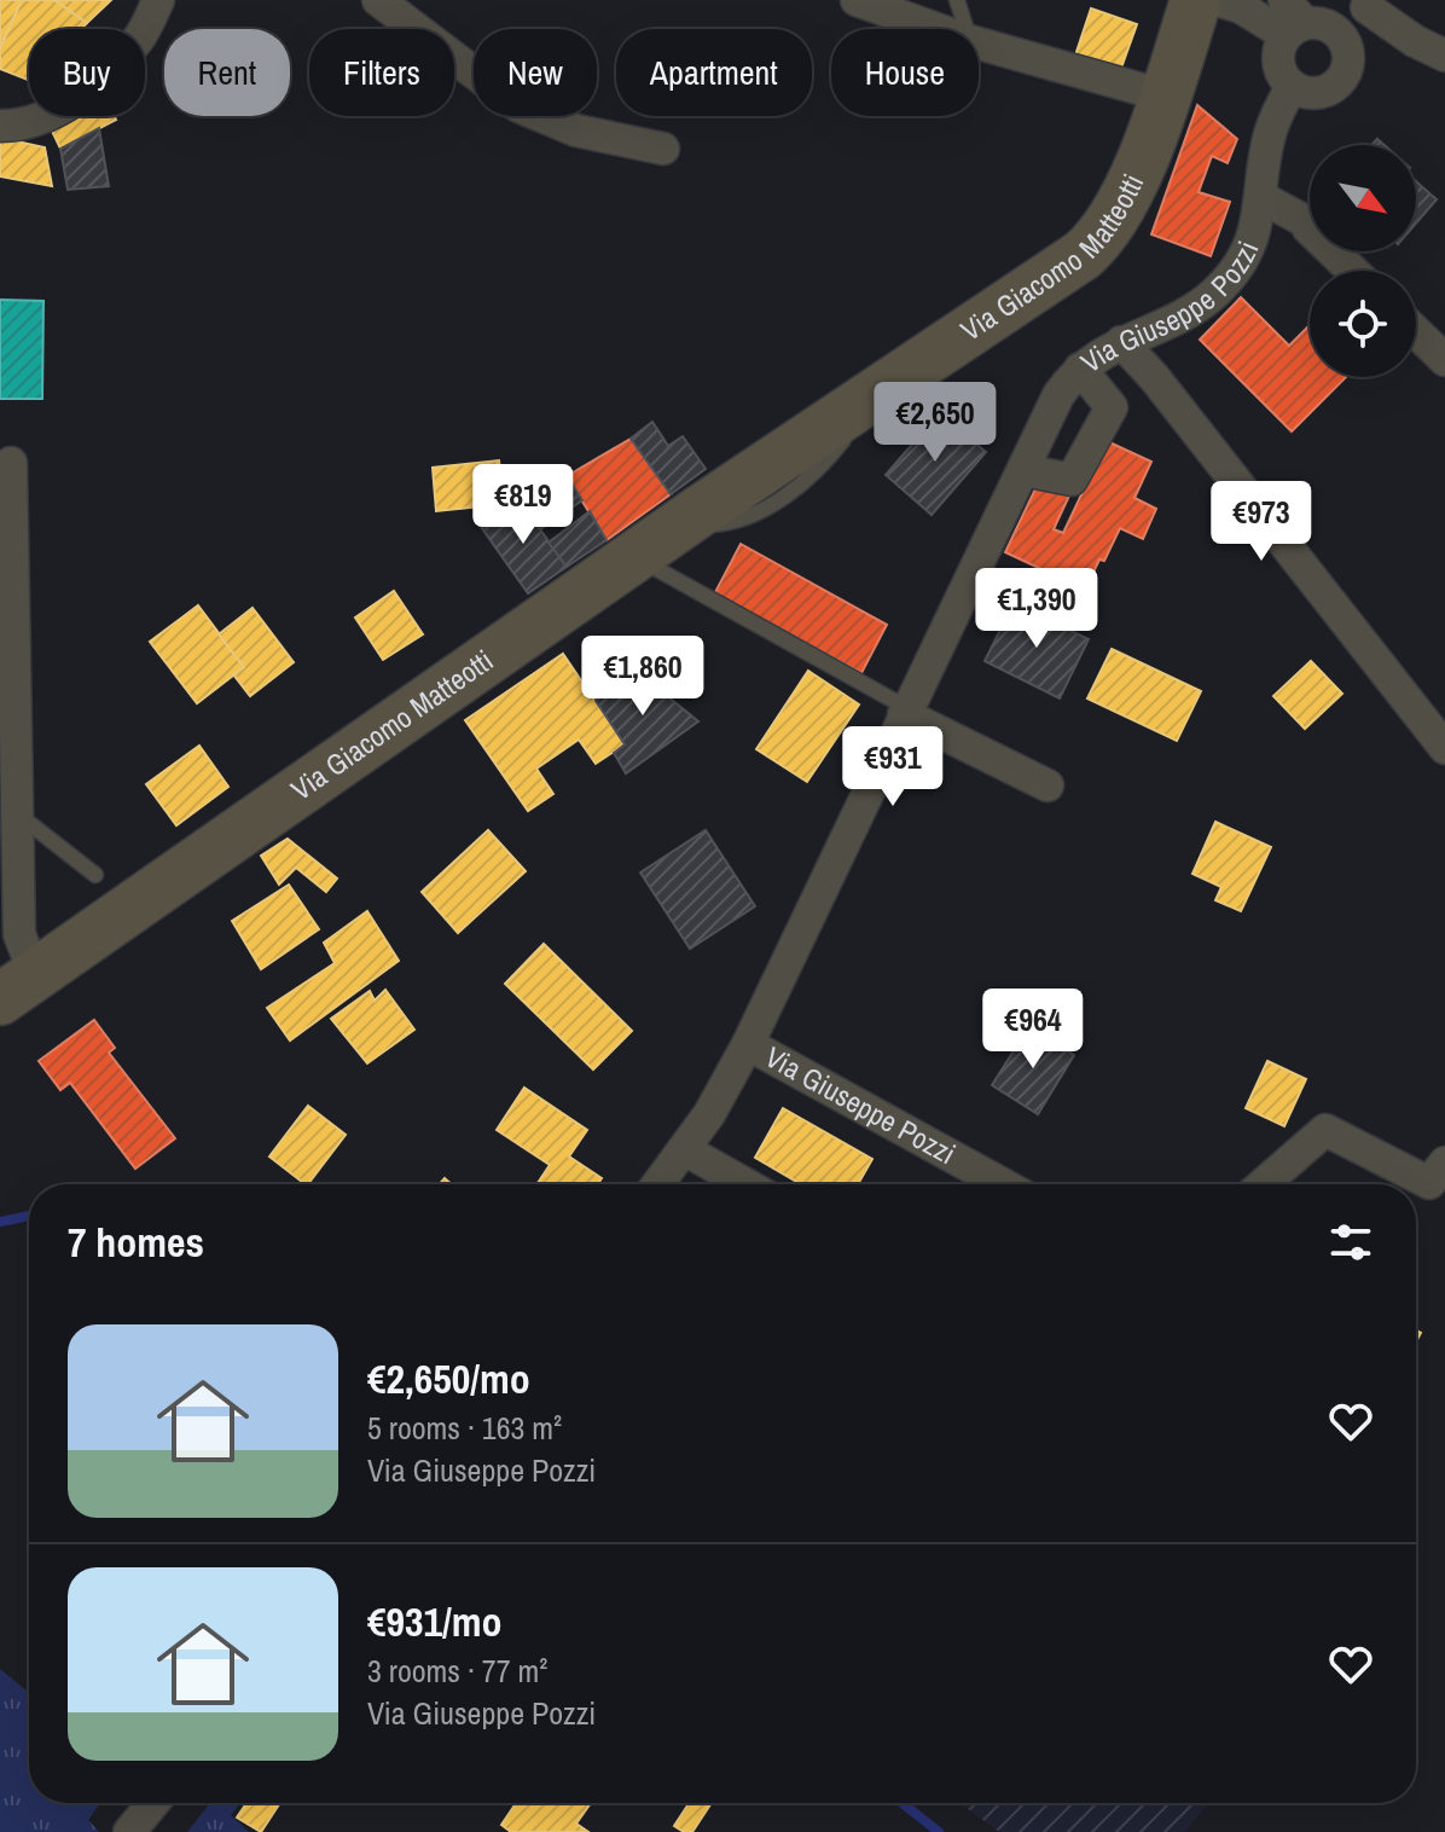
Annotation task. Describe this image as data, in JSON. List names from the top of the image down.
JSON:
{
  "streets": {
    "main road": ["Via Giacomo Matteotti"],
    "street": ["Via Giuseppe Pozzi"]
  },
  "north": "bottom right",
  "page": {
    "chip": [
      "Buy",
      "Rent",
      "Filters",
      "New",
      "Apartment",
      "House"
    ],
    "price": [
      "€2,650",
      "€819",
      "€973",
      "€1,390",
      "€1,860",
      "€931",
      "€964"
    ],
    "heading": "7 homes",
    "list": [
      {
        "name": "€2,650/mo",
        "note": "5 rooms · 163 m² · Via Giuseppe Pozzi"
      },
      {
        "name": "€931/mo",
        "note": "3 rooms · 77 m² · Via Giuseppe Pozzi"
      }
    ]
  }
}
